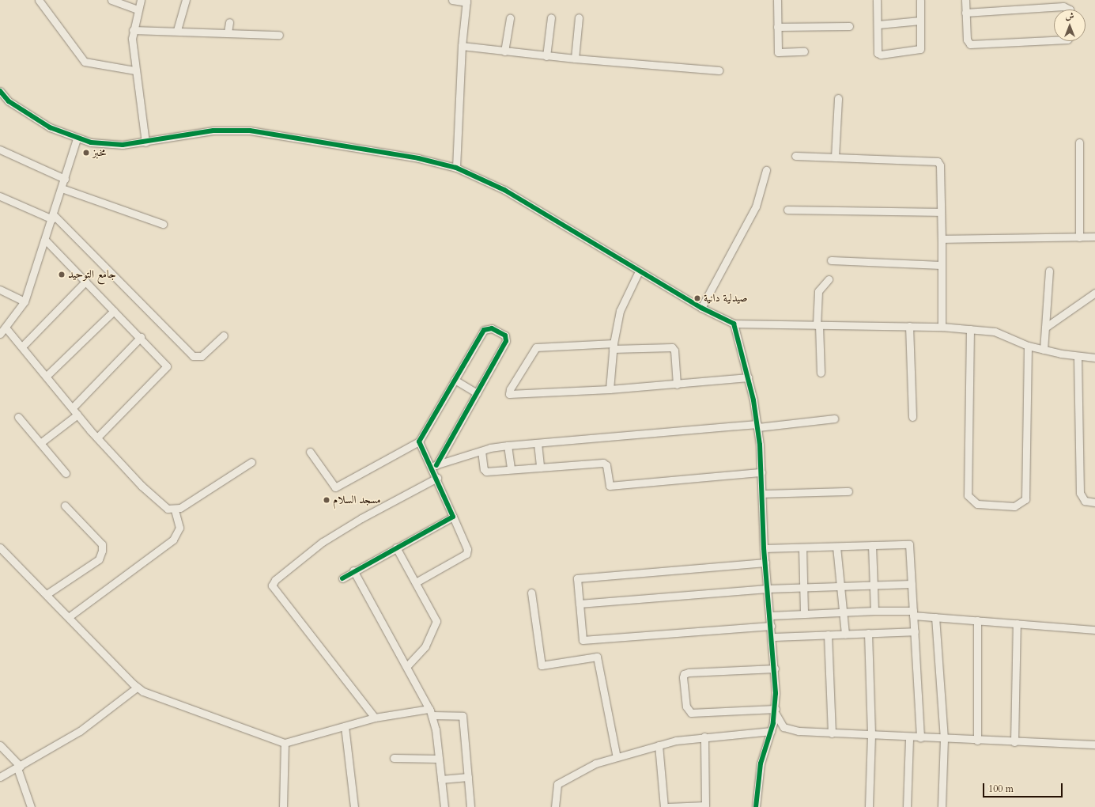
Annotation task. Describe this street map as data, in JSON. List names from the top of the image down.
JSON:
{
  "places": [
    "مخبز",
    "جامع التوحيد",
    "صيدلية دانية",
    "مسجد السلام"
  ],
  "scale_bar": "100 m",
  "north": "top"
}
